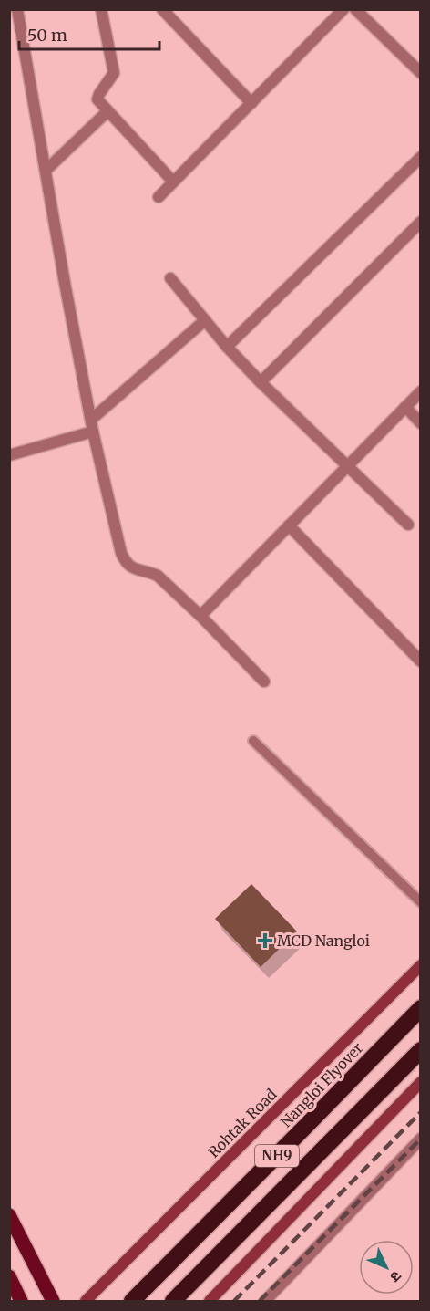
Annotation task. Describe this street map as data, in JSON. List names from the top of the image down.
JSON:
{
  "streets": {
    "highway": ["Nangloi Flyover", "NH9"],
    "street": ["Rohtak Road"]
  },
  "places": {
    "health": ["MCD Nangloi"]
  },
  "scale_bar": "50 m",
  "north": "bottom right"
}
